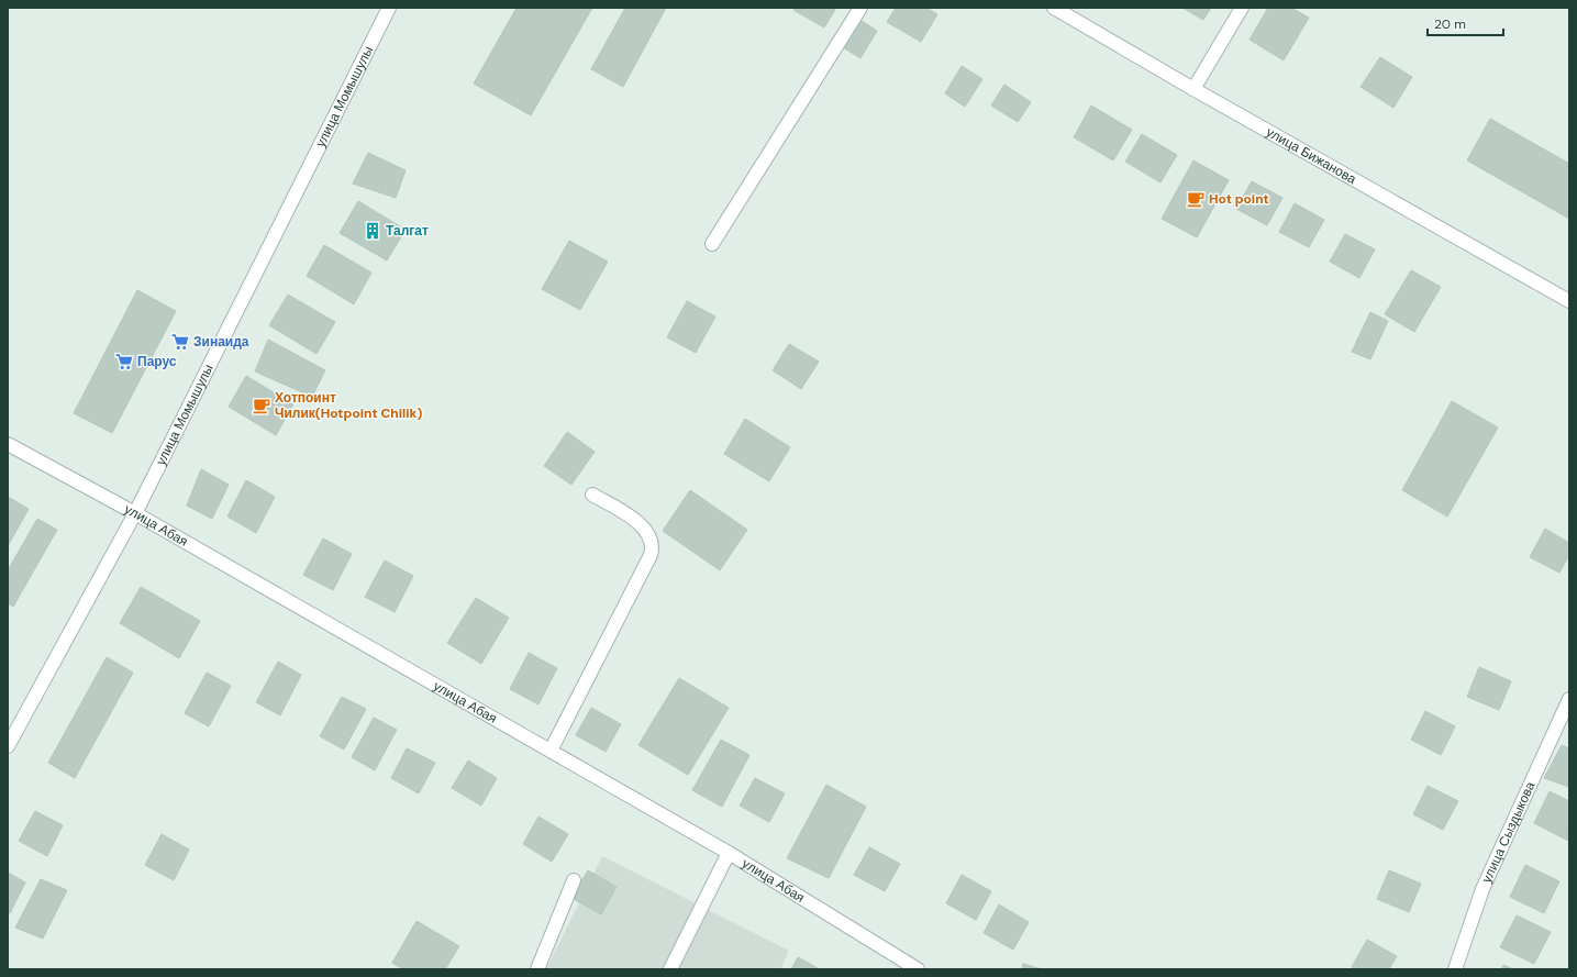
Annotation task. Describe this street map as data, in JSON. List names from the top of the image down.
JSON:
{
  "streets": {
    "street": [
      "улица Момышулы",
      "улица Бижанова",
      "улица Абая",
      "улица Сыздыкова"
    ]
  },
  "crossings": [
    ["улица Момышулы", "улица Абая"]
  ],
  "places": {
    "cafe": ["Hot point", "Хотпоинт Чилик(Hotpoint Chilik)"],
    "building": ["Талгат"],
    "supermarket": ["Зинаида", "Парус"]
  },
  "scale_bar": "20 m"
}
